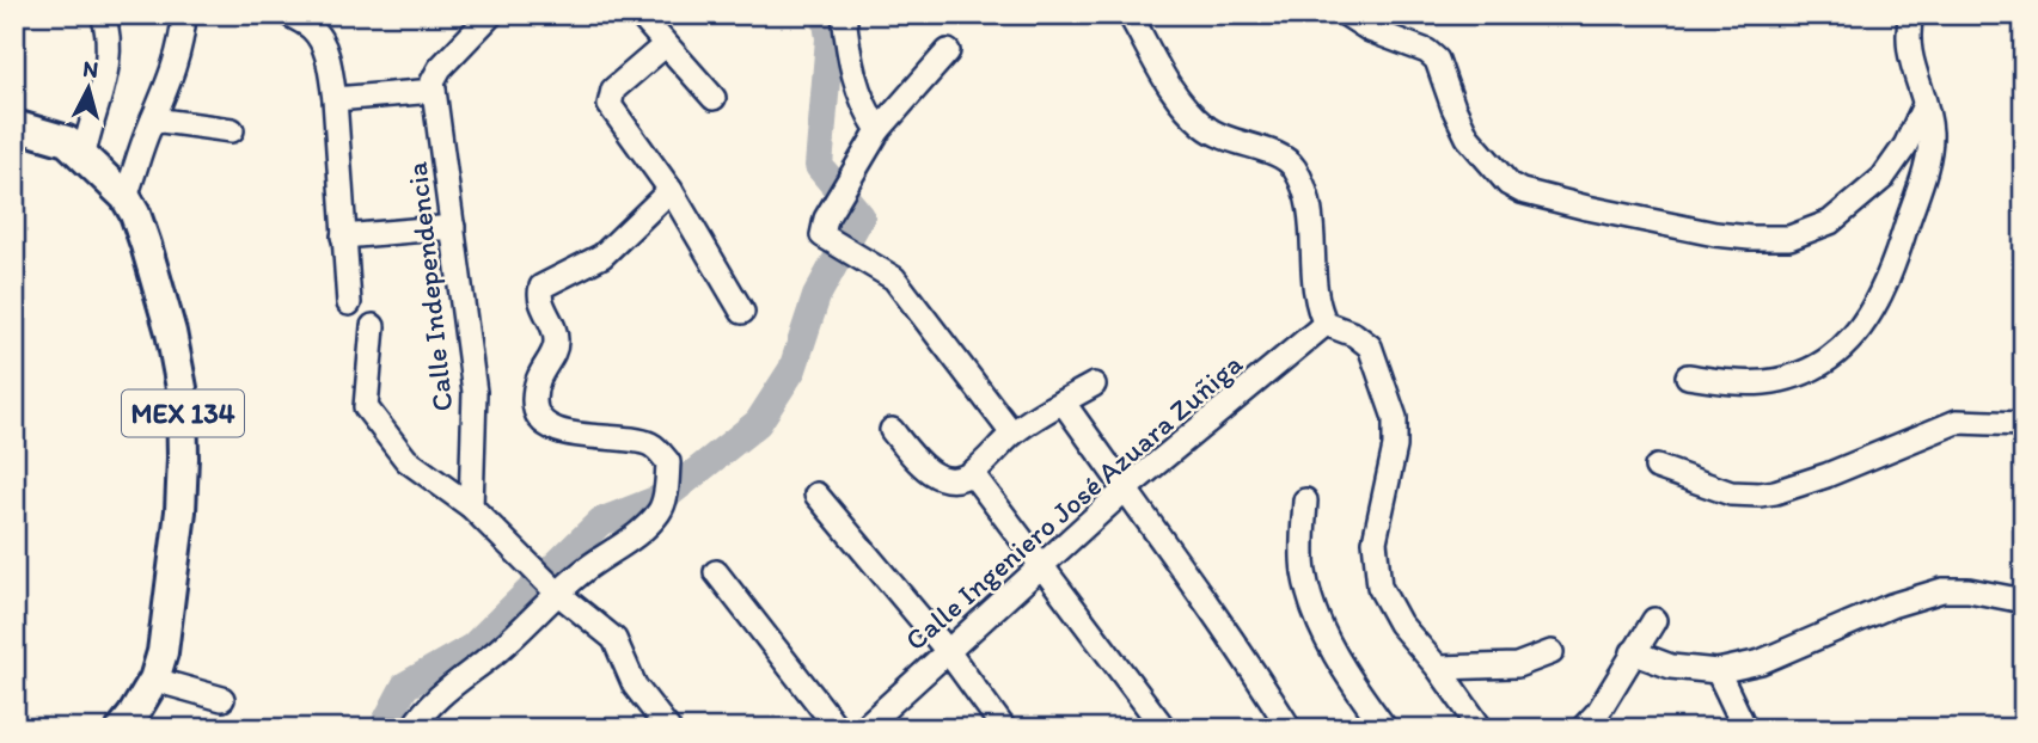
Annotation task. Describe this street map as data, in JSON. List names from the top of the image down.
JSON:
{
  "streets": {
    "main road": ["MEX 134"],
    "street": ["Calle Independencia", "Calle Ingeniero José Azuara Zuñiga"]
  },
  "north": "top"
}
